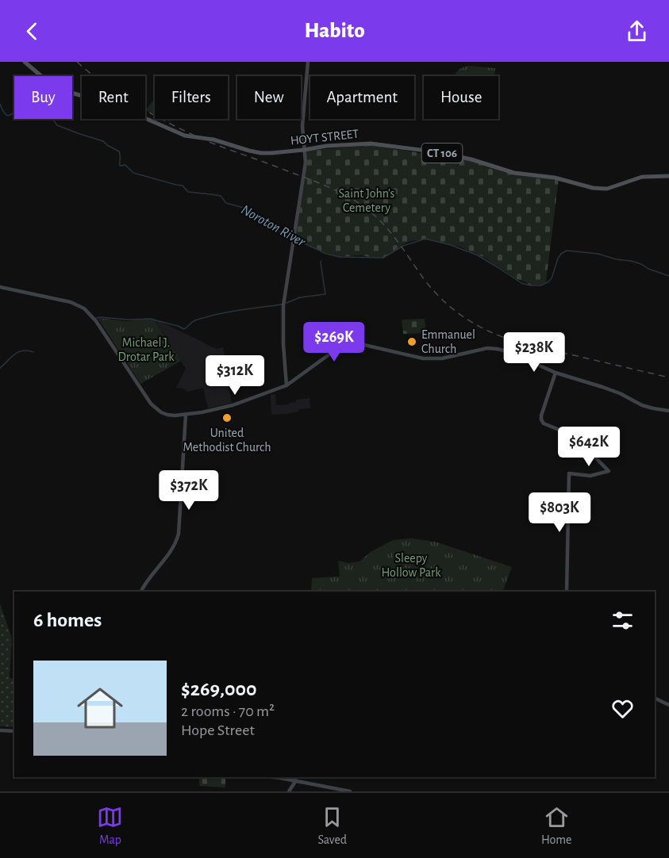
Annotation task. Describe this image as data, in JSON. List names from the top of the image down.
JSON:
{
  "streets": {
    "main road": ["HOYT STREET", "CT 106"]
  },
  "water": ["Noroton River"],
  "parks": ["Saint John's Cemetery", "Michael J. Drotar Park", "Sleepy Hollow Park"],
  "places": ["Emmanuel Church", "United Methodist Church"],
  "page": {
    "header": "Habito",
    "chip": [
      "Buy",
      "Rent",
      "Filters",
      "New",
      "Apartment",
      "House"
    ],
    "price": [
      "$269K",
      "$238K",
      "$312K",
      "$642K",
      "$372K",
      "$803K"
    ],
    "heading": "6 homes",
    "list": [
      {
        "name": "$269,000",
        "note": "2 rooms · 70 m² · Hope Street"
      }
    ],
    "tabs": ["Map", "Saved", "Home"]
  }
}
